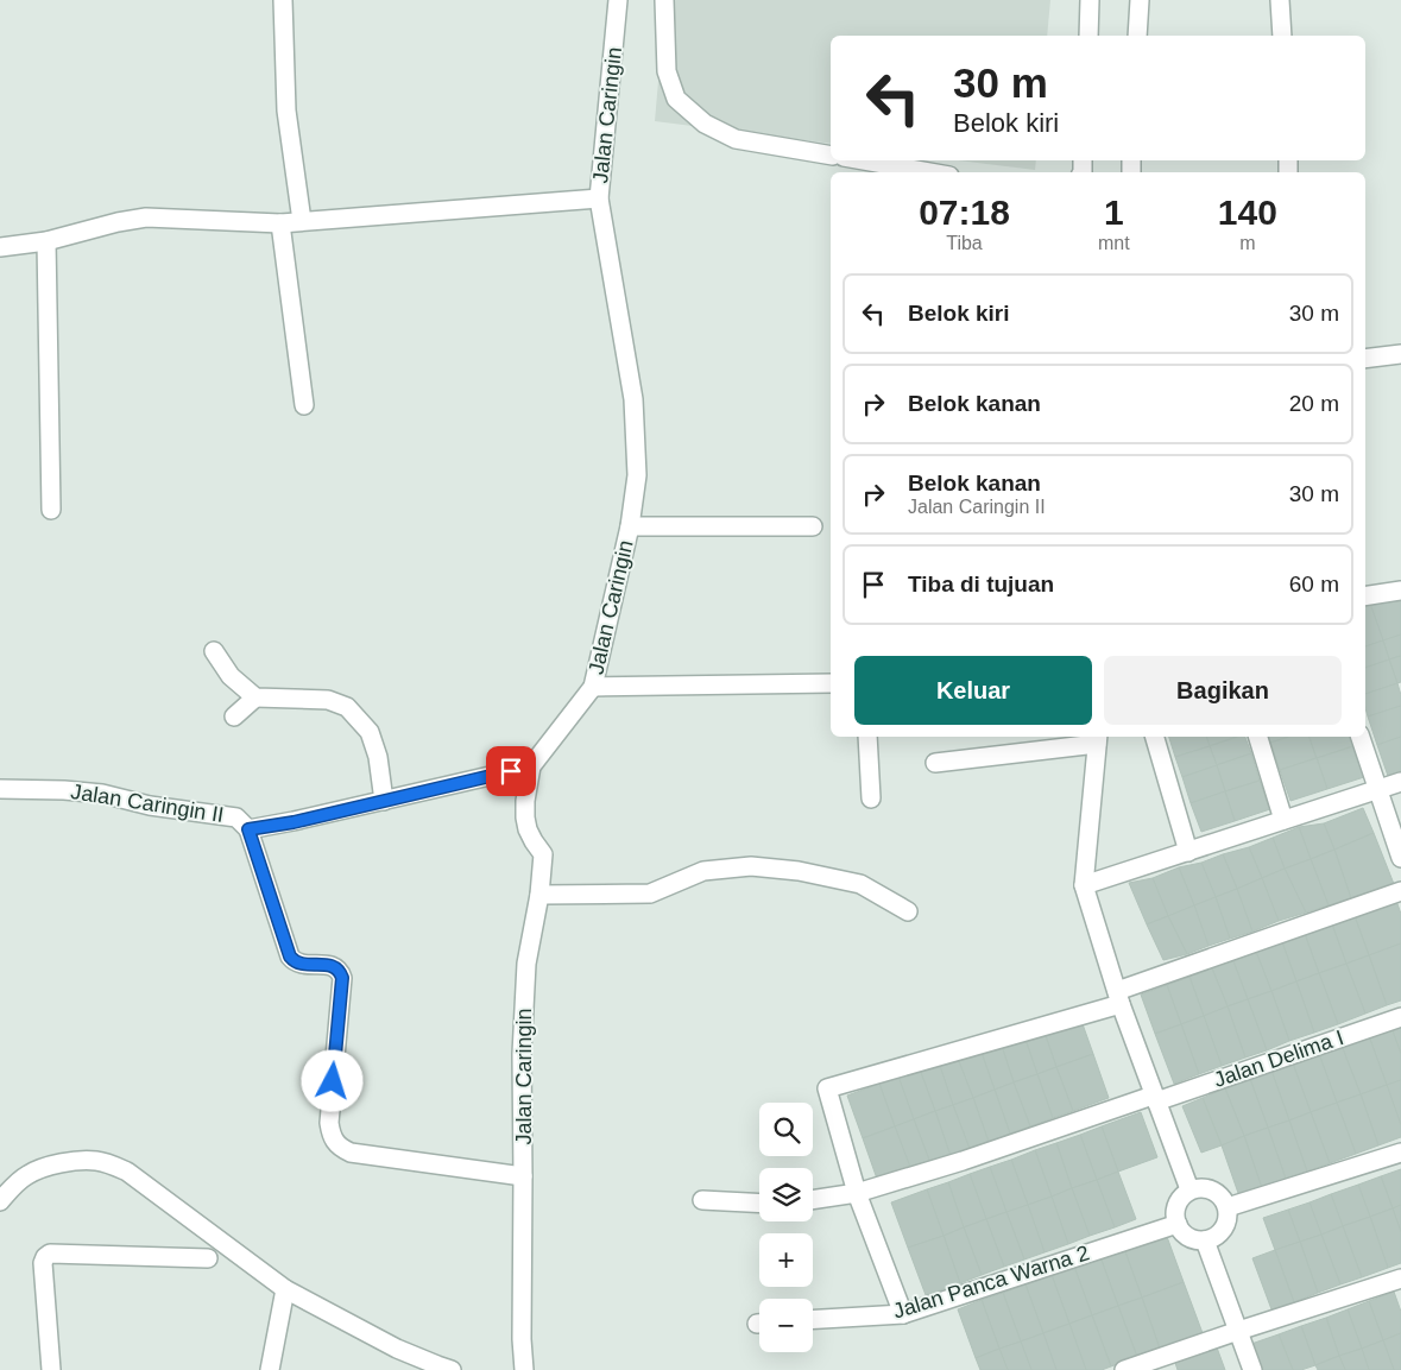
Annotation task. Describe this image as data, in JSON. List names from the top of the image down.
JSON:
{
  "streets": {
    "street": [
      "Jalan Caringin",
      "Jalan Caringin II",
      "Jalan Delima I",
      "Jalan Panca Warna 2"
    ]
  },
  "crossings": [
    ["Jalan Caringin", "Jalan Caringin II"]
  ],
  "page": {
    "turn": ["30 m", "Belok kiri"],
    "eta": [
      "07:18",
      "Tiba",
      "1",
      "mnt",
      "140",
      "m"
    ],
    "list": [
      {
        "name": "Belok kiri",
        "value": "30 m"
      },
      {
        "name": "Belok kanan",
        "value": "20 m"
      },
      {
        "name": "Belok kanan",
        "note": "Jalan Caringin II",
        "value": "30 m"
      },
      {
        "name": "Tiba di tujuan",
        "value": "60 m"
      }
    ],
    "buttons": ["Keluar", "Bagikan"],
    "map_buttons": ["+", "−"]
  }
}
